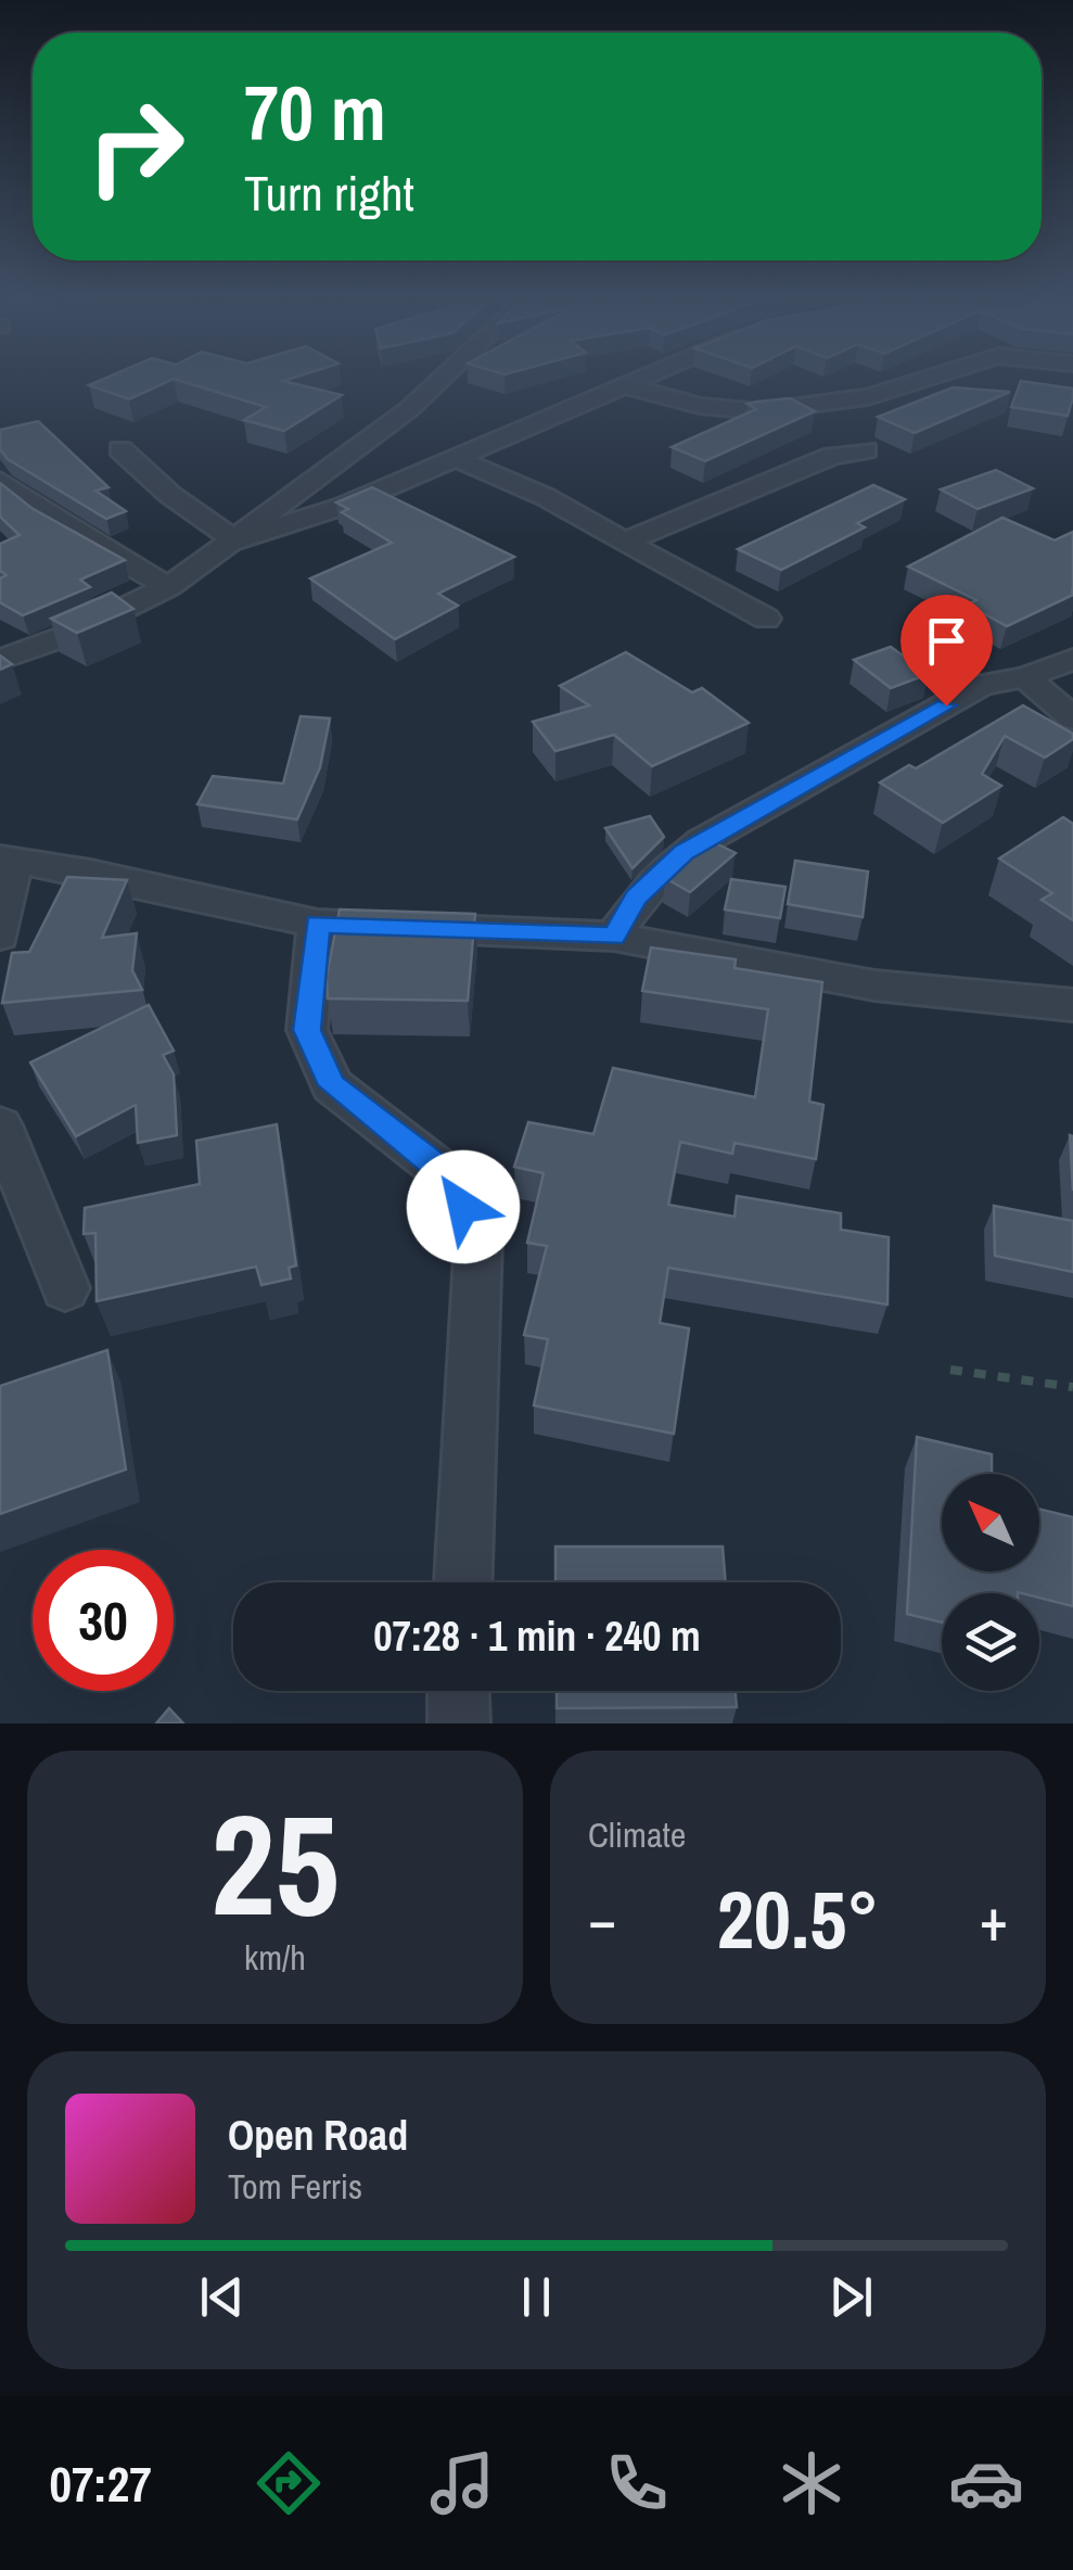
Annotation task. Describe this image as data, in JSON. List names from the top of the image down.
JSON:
{
  "north": "top left",
  "page": {
    "turn": ["70 m", "Turn right"],
    "limit": "30",
    "trip": "07:28 · 1 min · 240 m",
    "tile": [
      ["25", "km/h"],
      "Climate"
    ],
    "heat": ["−", "20.5°", "+"],
    "song": ["Open Road", "Tom Ferris"],
    "tabs": "07:27"
  }
}
